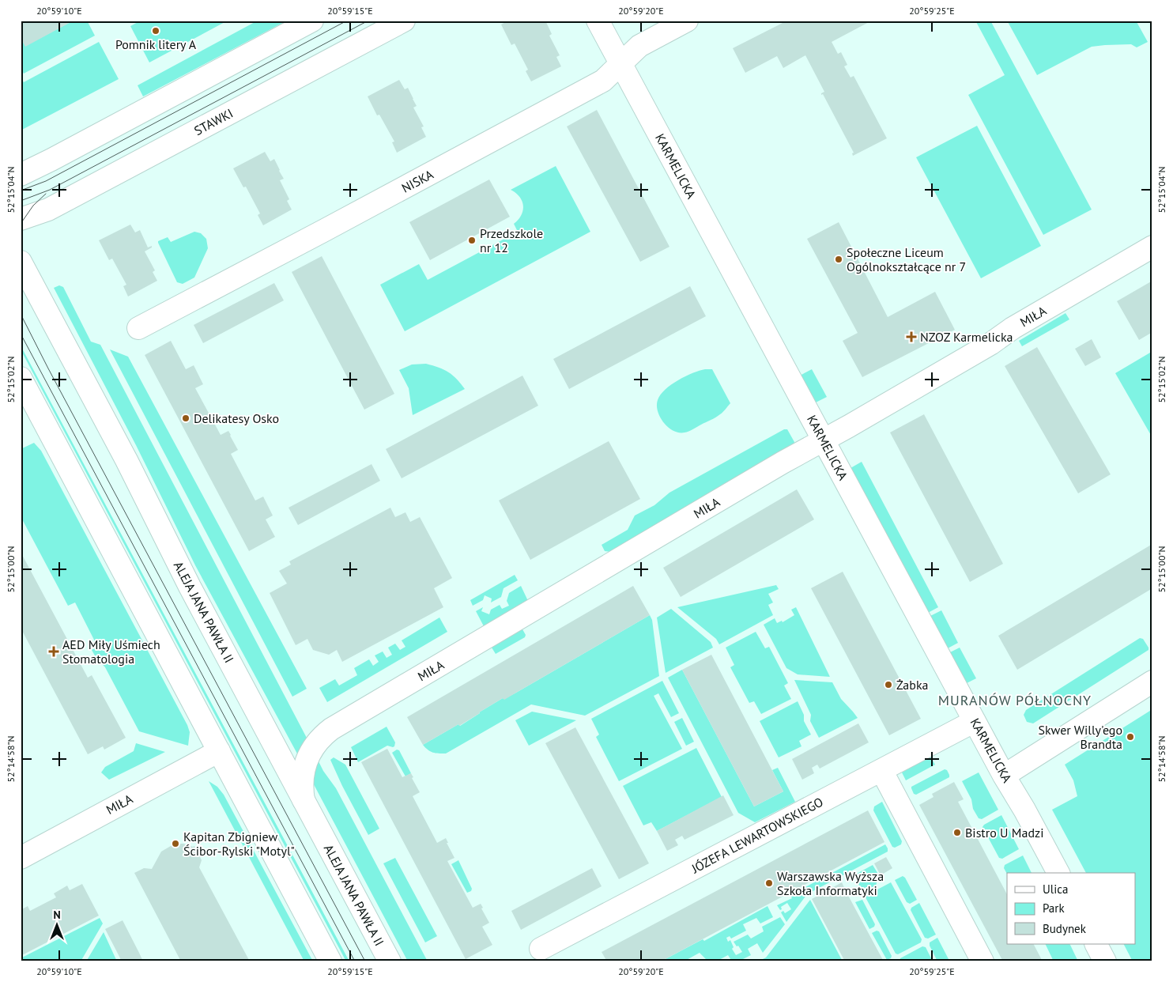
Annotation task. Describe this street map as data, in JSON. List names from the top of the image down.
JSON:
{
  "streets": {
    "street": [
      "STAWKI",
      "KARMELICKA",
      "NISKA",
      "MIŁA",
      "ALEJA JANA PAWŁA II",
      "JÓZEFA LEWARTOWSKIEGO"
    ]
  },
  "crossings": [
    ["KARMELICKA", "NISKA"],
    ["KARMELICKA", "MIŁA"],
    ["KARMELICKA", "JÓZEFA LEWARTOWSKIEGO"],
    ["MIŁA", "ALEJA JANA PAWŁA II"]
  ],
  "districts": ["MURANÓW PÓŁNOCNY"],
  "places": {
    "other": [
      "Pomnik litery A",
      "Przedszkole nr 12",
      "Społeczne Liceum Ogólnokształcące nr 7",
      "Delikatesy Osko",
      "Żabka",
      "Skwer Willy'ego Brandta",
      "Bistro U Madzi",
      "Kapitan Zbigniew Ścibor-Rylski \"Motyl\"",
      "Warszawska Wyższa Szkoła Informatyki"
    ],
    "health": ["NZOZ Karmelicka", "AED Miły Uśmiech Stomatologia"]
  },
  "legend": ["Ulica", "Park", "Budynek"],
  "north": "top",
  "coordinates": [
    "20°59'10\"E",
    "20°59'15\"E",
    "20°59'20\"E",
    "20°59'25\"E",
    "52°15'04\"N",
    "52°15'02\"N",
    "52°15'00\"N",
    "52°14'58\"N"
  ]
}
